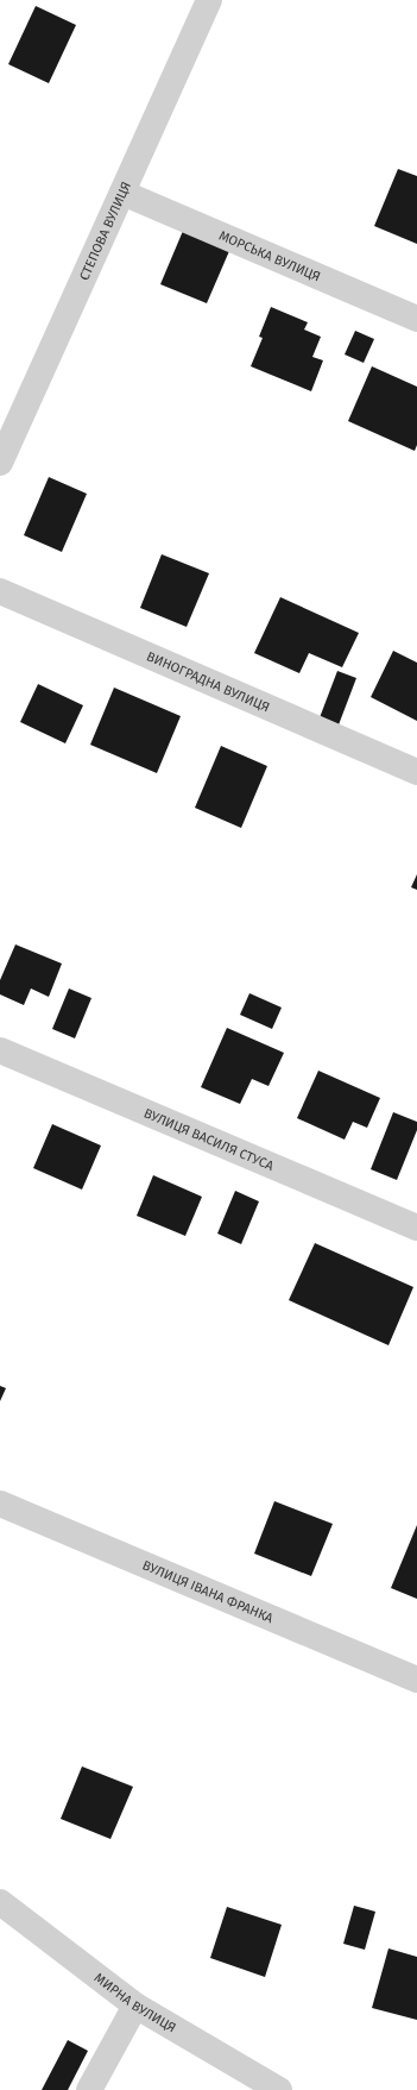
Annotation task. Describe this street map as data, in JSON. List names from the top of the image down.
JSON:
{
  "streets": {
    "street": [
      "СТЕПОВА ВУЛИЦЯ",
      "МОРСЬКА ВУЛИЦЯ",
      "ВИНОГРАДНА ВУЛИЦЯ",
      "ВУЛИЦЯ ВАСИЛЯ СТУСА",
      "ВУЛИЦЯ ІВАНА ФРАНКА",
      "МИРНА ВУЛИЦЯ"
    ]
  },
  "crossings": [
    ["СТЕПОВА ВУЛИЦЯ", "МОРСЬКА ВУЛИЦЯ"]
  ]
}
